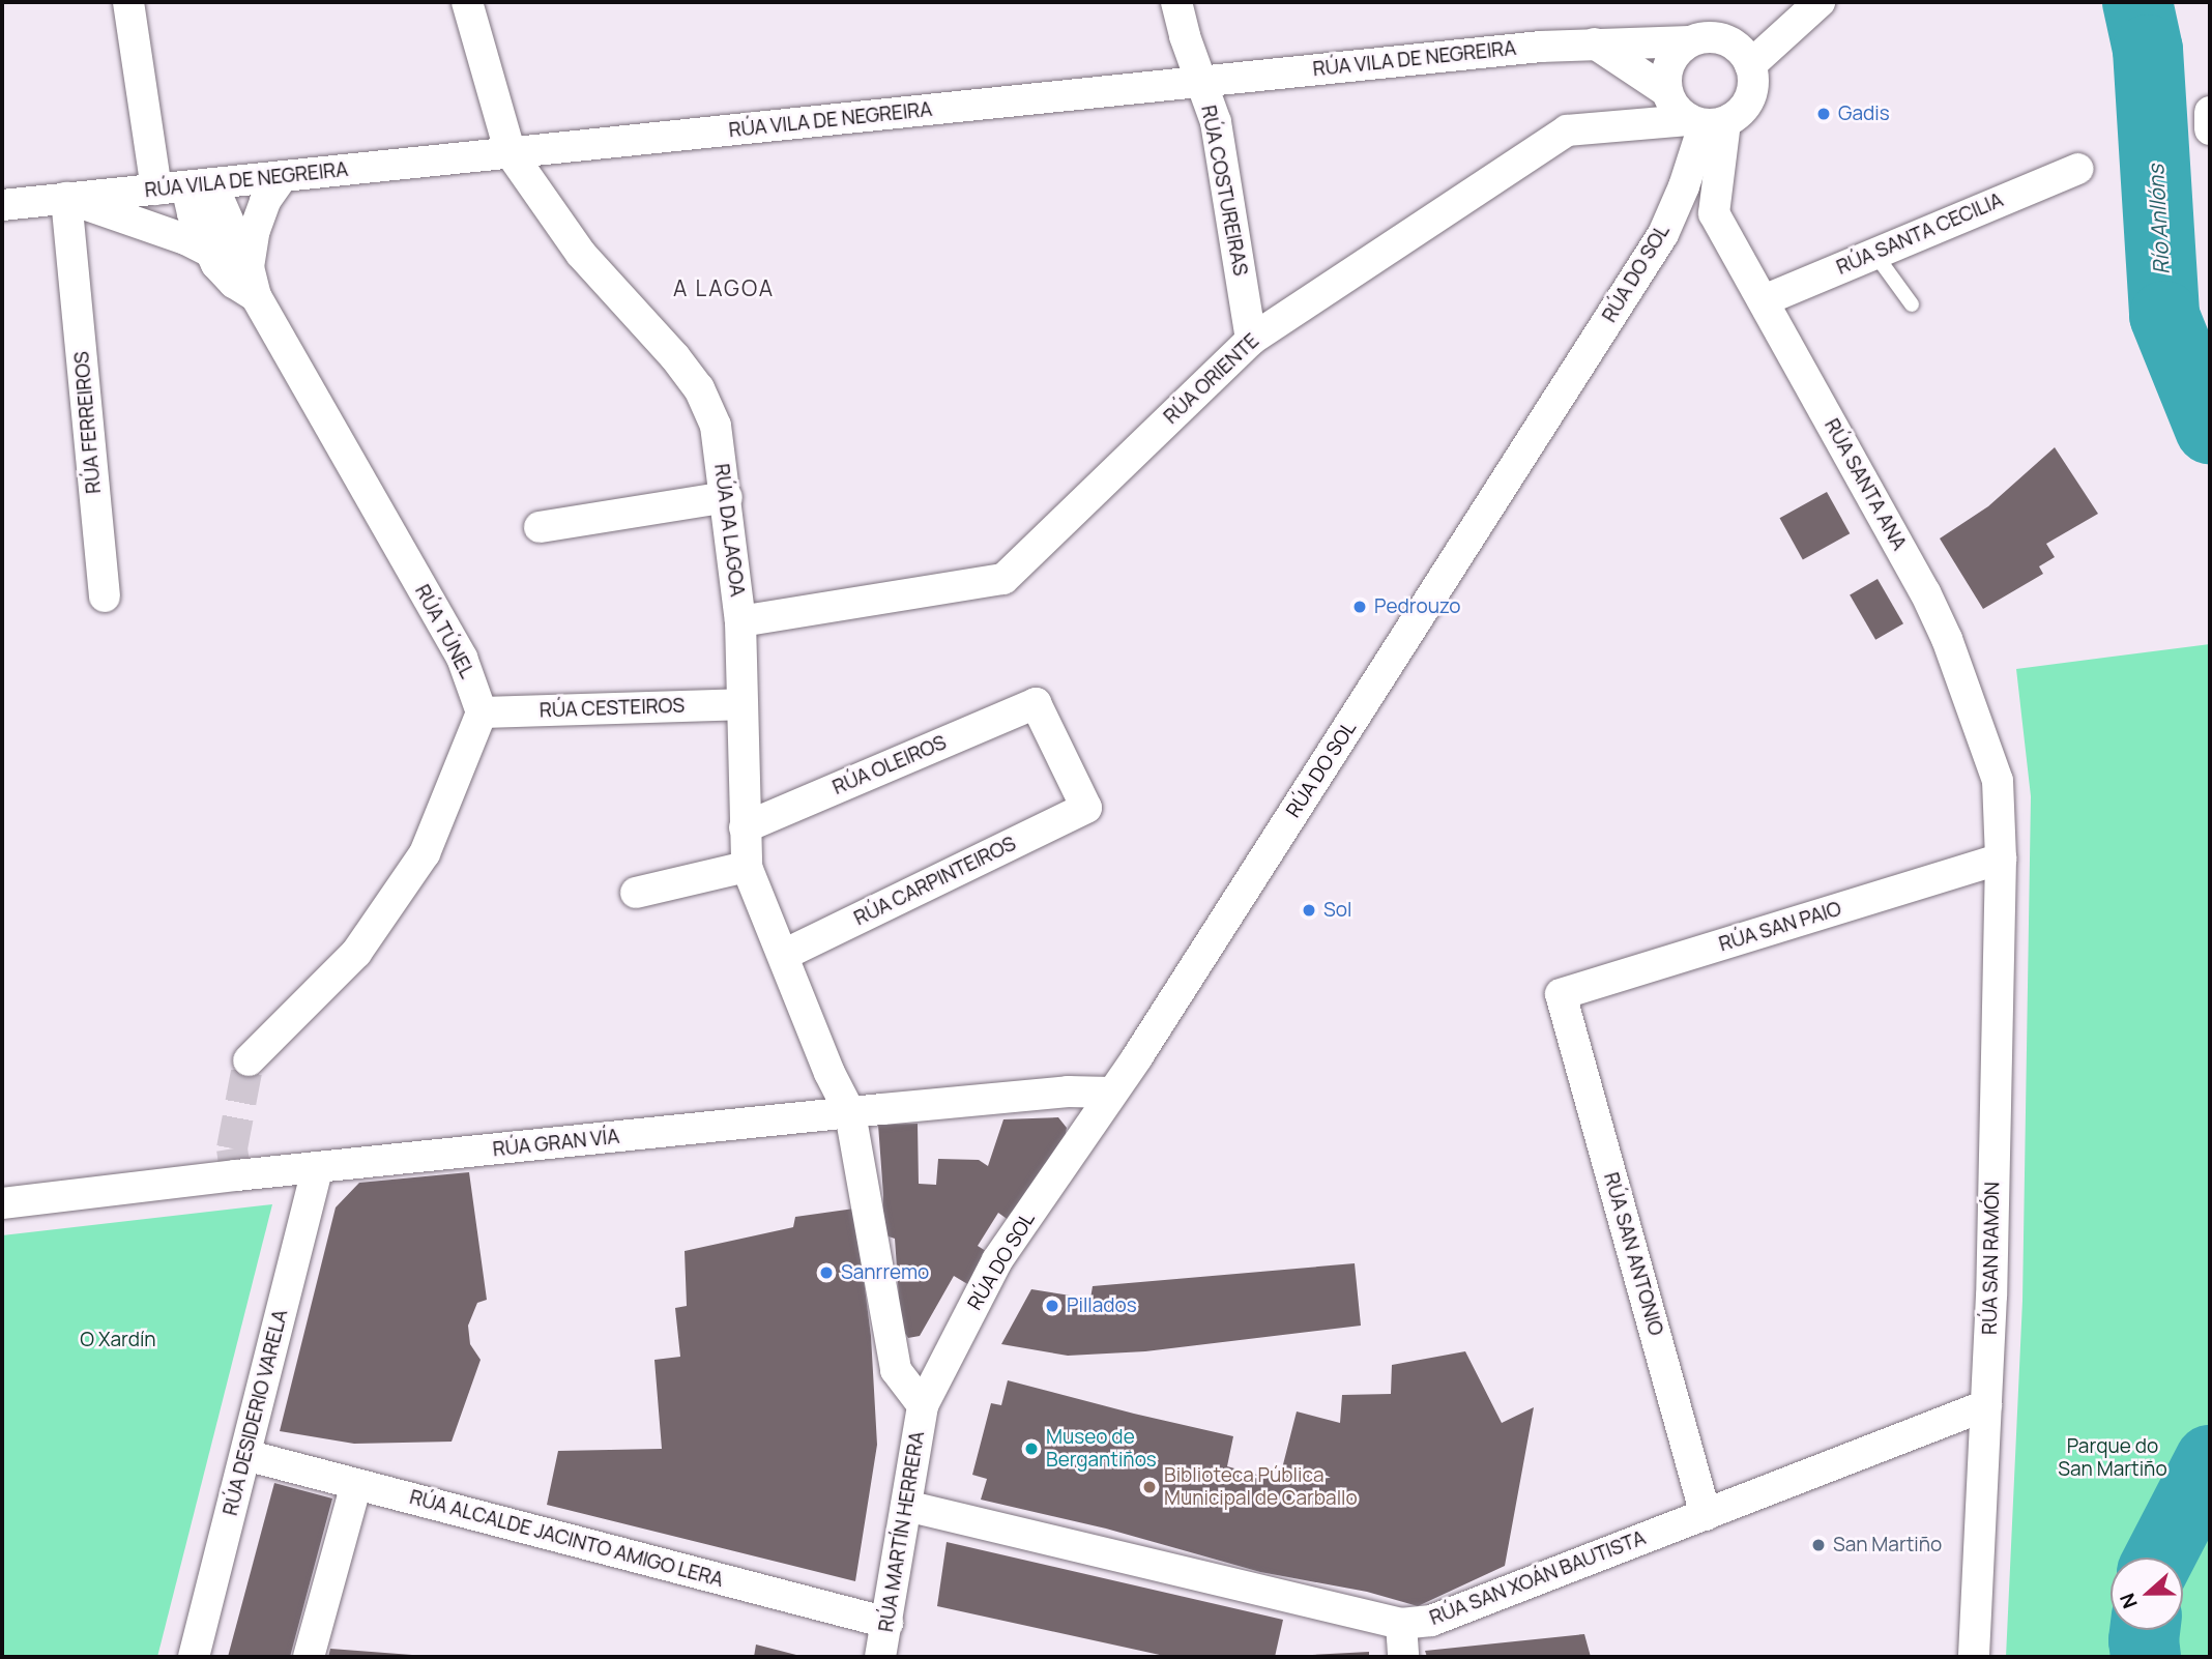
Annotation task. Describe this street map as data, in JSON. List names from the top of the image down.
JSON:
{
  "streets": {
    "street": [
      "RÚA VILA DE NEGREIRA",
      "RÚA COSTUREIRAS",
      "RÚA SANTA CECILIA",
      "RÚA DO SOL",
      "RÚA ORIENTE",
      "RÚA FERREIROS",
      "RÚA SANTA ANA",
      "RÚA DA LAGOA",
      "RÚA TÚNEL",
      "RÚA CESTEIROS",
      "RÚA OLEIROS",
      "RÚA CARPINTEIROS",
      "RÚA SAN PAIO",
      "RÚA GRAN VÍA",
      "RÚA SAN ANTONIO",
      "RÚA SAN RAMÓN",
      "RÚA DESIDERIO VARELA",
      "RÚA MARTÍN HERRERA",
      "RÚA ALCALDE JACINTO AMIGO LERA",
      "RÚA SAN XOÁN BAUTISTA"
    ]
  },
  "crossings": [
    ["RÚA VILA DE NEGREIRA", "RÚA COSTUREIRAS"],
    ["RÚA VILA DE NEGREIRA", "RÚA DO SOL"],
    ["RÚA VILA DE NEGREIRA", "RÚA ORIENTE"],
    ["RÚA VILA DE NEGREIRA", "RÚA FERREIROS"],
    ["RÚA VILA DE NEGREIRA", "RÚA SANTA ANA"],
    ["RÚA VILA DE NEGREIRA", "RÚA DA LAGOA"],
    ["RÚA VILA DE NEGREIRA", "RÚA TÚNEL"],
    ["RÚA COSTUREIRAS", "RÚA ORIENTE"],
    ["RÚA SANTA CECILIA", "RÚA SANTA ANA"],
    ["RÚA DO SOL", "RÚA ORIENTE"],
    ["RÚA DO SOL", "RÚA SANTA ANA"],
    ["RÚA DO SOL", "RÚA DA LAGOA"],
    ["RÚA DO SOL", "RÚA GRAN VÍA"],
    ["RÚA DO SOL", "RÚA MARTÍN HERRERA"],
    ["RÚA ORIENTE", "RÚA SANTA ANA"],
    ["RÚA ORIENTE", "RÚA DA LAGOA"],
    ["RÚA SANTA ANA", "RÚA SAN PAIO"],
    ["RÚA SANTA ANA", "RÚA SAN RAMÓN"],
    ["RÚA DA LAGOA", "RÚA CESTEIROS"],
    ["RÚA DA LAGOA", "RÚA OLEIROS"],
    ["RÚA DA LAGOA", "RÚA CARPINTEIROS"],
    ["RÚA DA LAGOA", "RÚA GRAN VÍA"],
    ["RÚA DA LAGOA", "RÚA MARTÍN HERRERA"],
    ["RÚA TÚNEL", "RÚA CESTEIROS"],
    ["RÚA OLEIROS", "RÚA CARPINTEIROS"],
    ["RÚA SAN PAIO", "RÚA SAN ANTONIO"],
    ["RÚA SAN PAIO", "RÚA SAN RAMÓN"],
    ["RÚA GRAN VÍA", "RÚA DESIDERIO VARELA"],
    ["RÚA SAN ANTONIO", "RÚA SAN XOÁN BAUTISTA"],
    ["RÚA SAN RAMÓN", "RÚA SAN XOÁN BAUTISTA"],
    ["RÚA DESIDERIO VARELA", "RÚA ALCALDE JACINTO AMIGO LERA"],
    ["RÚA MARTÍN HERRERA", "RÚA ALCALDE JACINTO AMIGO LERA"],
    ["RÚA MARTÍN HERRERA", "RÚA SAN XOÁN BAUTISTA"]
  ],
  "districts": ["A LAGOA"],
  "water": ["Río Anllóns"],
  "parks": ["O Xardín", "Parque do San Martiño"],
  "places": [
    "Gadis",
    "Pedrouzo",
    "Sol",
    "Sanrremo",
    "Pillados",
    "Museo de Bergantiños",
    "Biblioteca Pública Municipal de Carballo",
    "San Martiño"
  ],
  "north": "left"
}
